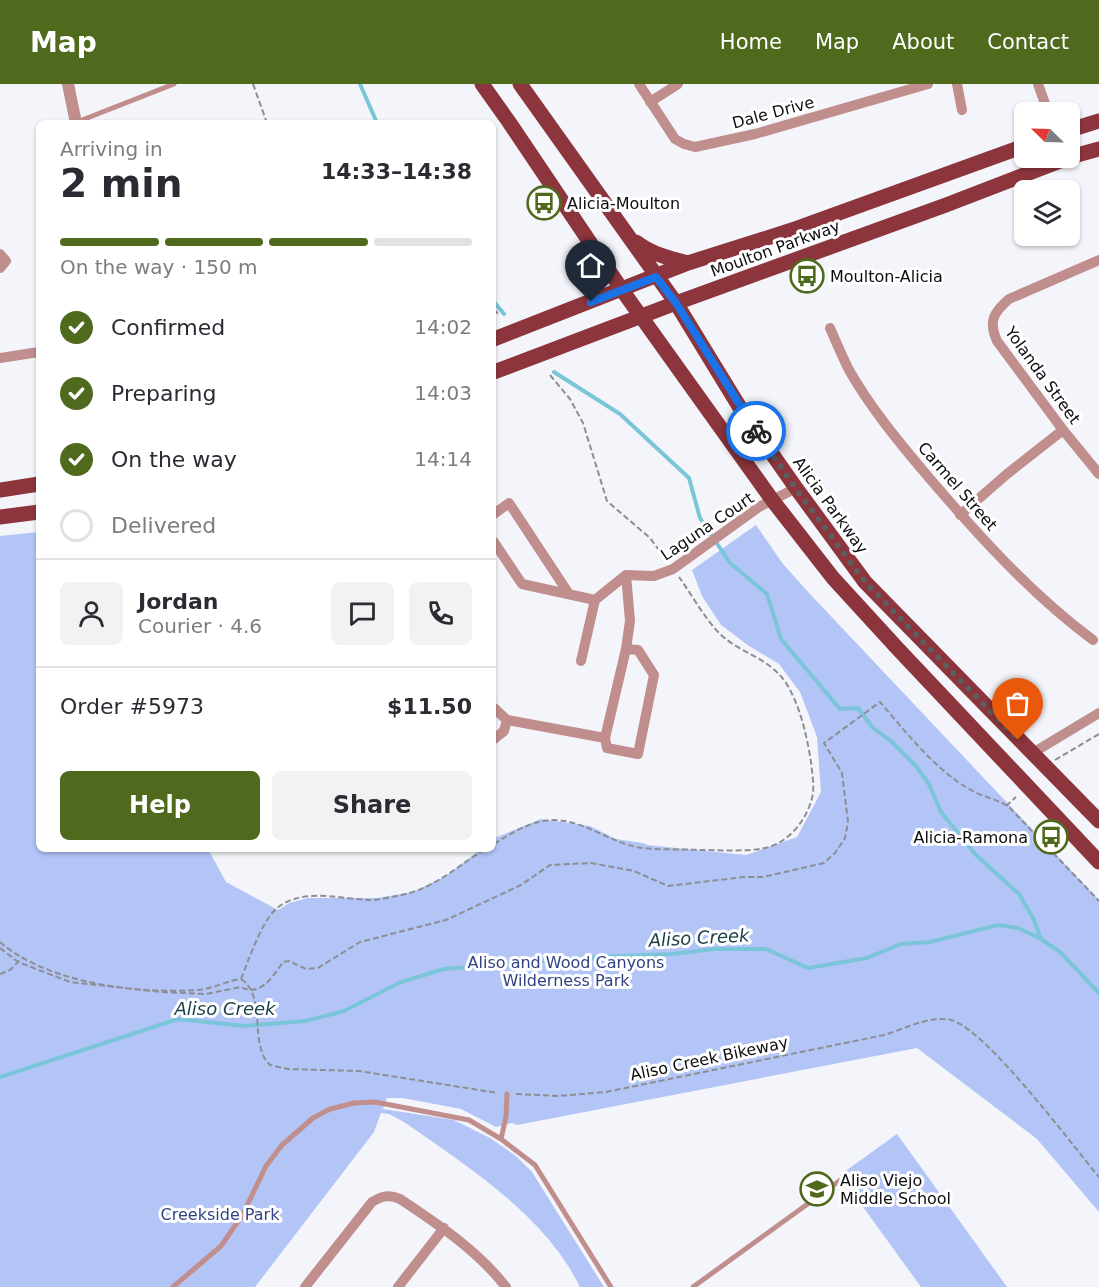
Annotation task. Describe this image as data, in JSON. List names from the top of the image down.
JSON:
{
  "streets": {
    "main road": ["Moulton Parkway", "Alicia Parkway"],
    "street": [
      "Dale Drive",
      "Yolanda Street",
      "Carmel Street",
      "Laguna Court"
    ],
    "path": ["Aliso Creek Bikeway"]
  },
  "crossings": [
    ["Moulton Parkway", "Alicia Parkway"],
    ["Alicia Parkway", "Laguna Court"]
  ],
  "water": ["Aliso Creek"],
  "parks": ["Aliso and Wood Canyons Wilderness Park", "Creekside Park"],
  "places": {
    "bus stop": ["Alicia-Moulton", "Moulton-Alicia", "Alicia-Ramona"],
    "school or university": ["Aliso Viejo Middle School"]
  },
  "north": "top left",
  "page": {
    "header": "Map",
    "nav": [
      "Home",
      "Map",
      "About",
      "Contact"
    ],
    "heading": ["2 min", "Arriving in", "14:33–14:38"],
    "panel": [
      "Jordan",
      "Courier · 4.6",
      "Order #5973",
      "$11.50"
    ],
    "bar": "On the way · 150 m",
    "list": [
      ["Confirmed", "14:02"],
      ["Preparing", "14:03"],
      ["On the way", "14:14"],
      "Delivered"
    ],
    "buttons": ["Help", "Share"]
  }
}
